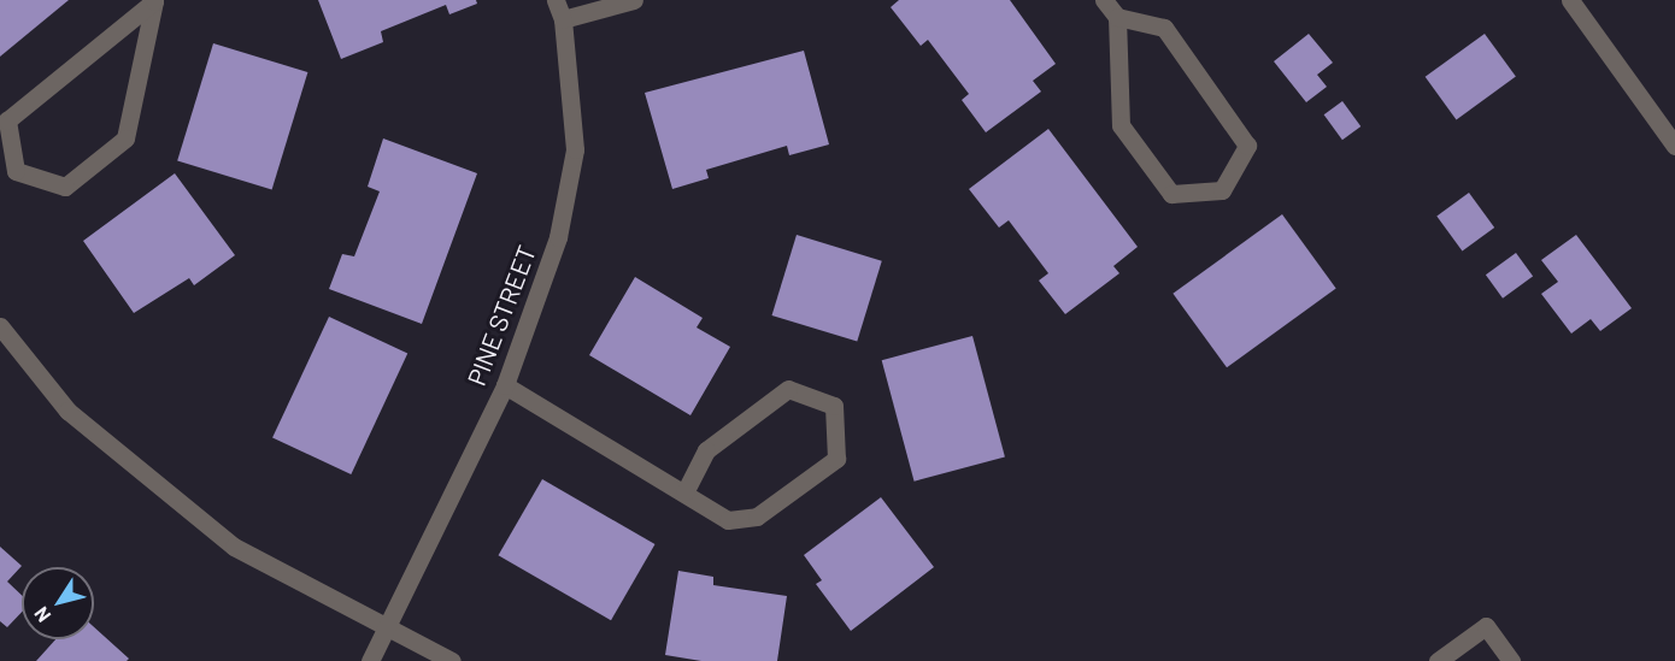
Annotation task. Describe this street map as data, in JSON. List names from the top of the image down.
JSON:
{
  "streets": {
    "street": ["PINE STREET"]
  },
  "north": "bottom left"
}
